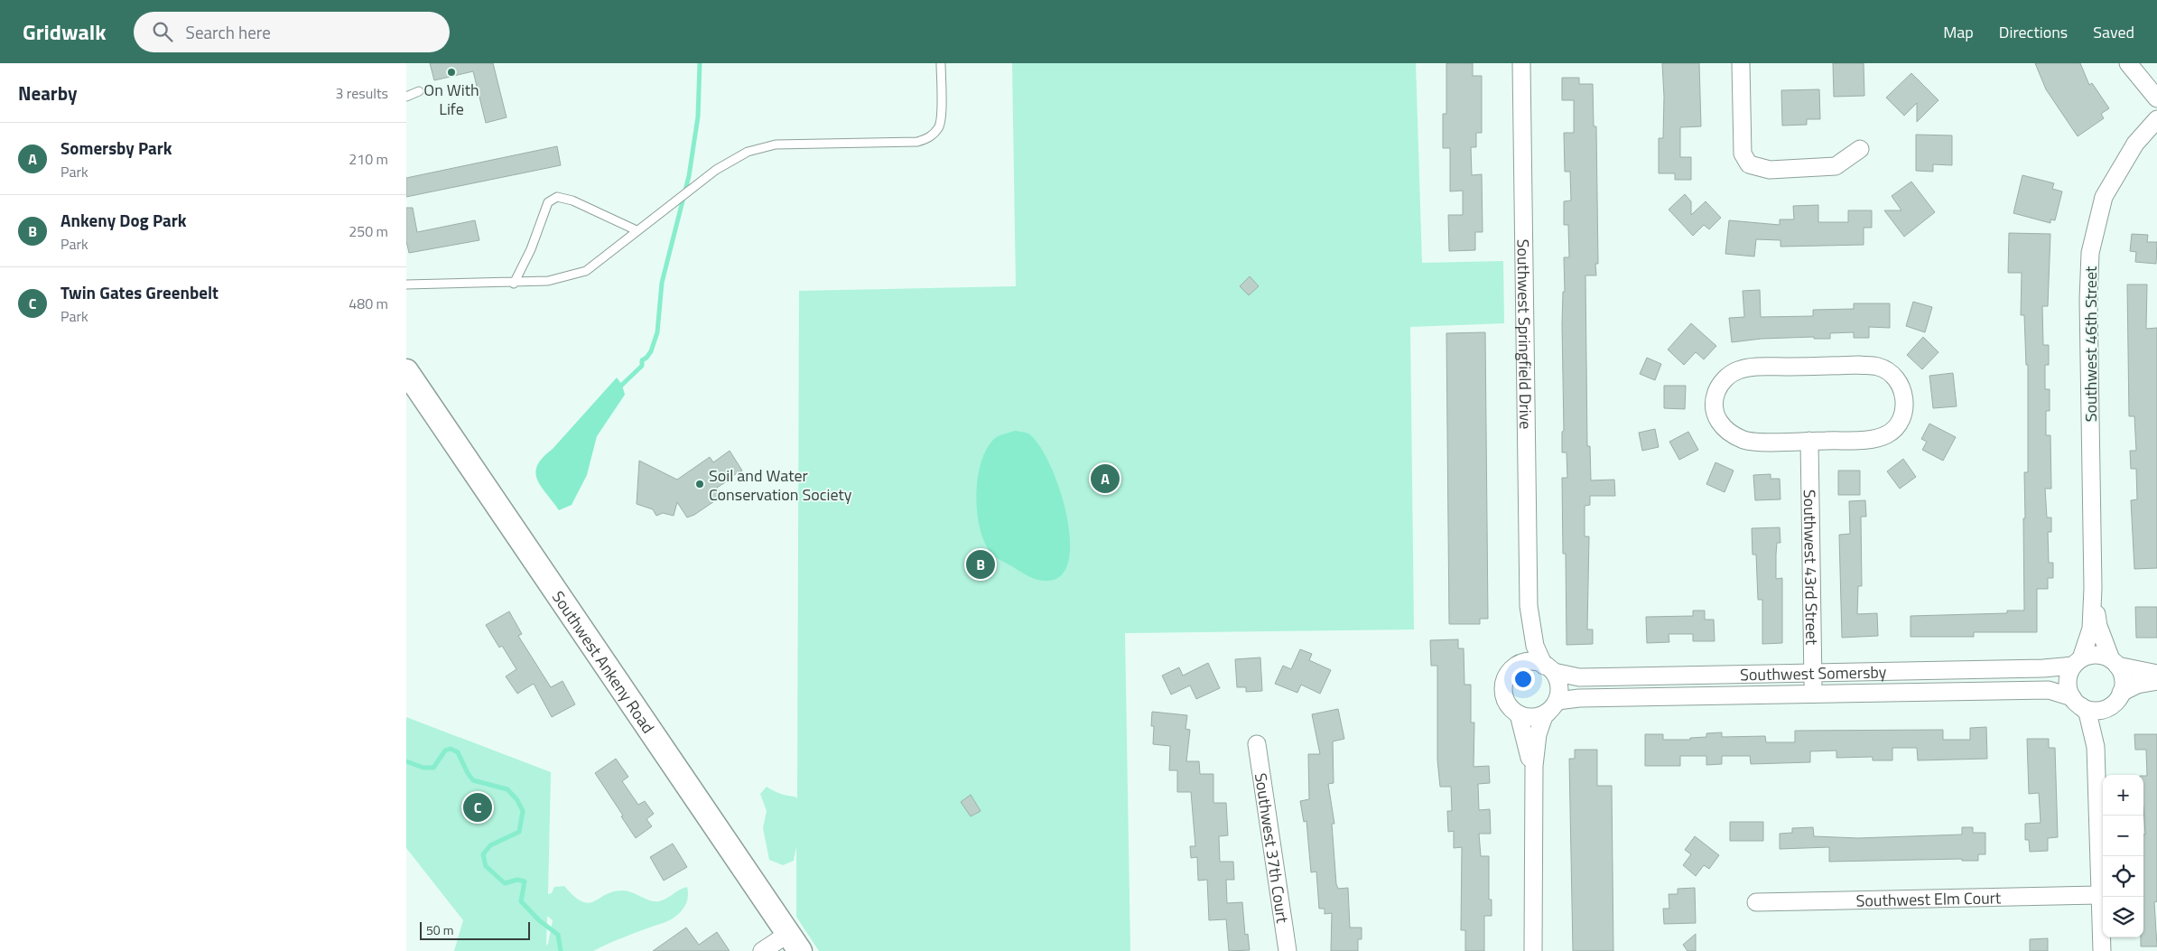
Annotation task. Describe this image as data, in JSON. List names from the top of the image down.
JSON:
{
  "streets": {
    "street": [
      "Southwest Springfield Drive",
      "Southwest 46th Street",
      "Southwest 43rd Street",
      "Southwest Ankeny Road",
      "Southwest Somersby",
      "Southwest 37th Court",
      "Southwest Elm Court"
    ]
  },
  "crossings": [
    ["Southwest Springfield Drive", "Southwest Somersby"],
    ["Southwest 46th Street", "Southwest Somersby"],
    ["Southwest 43rd Street", "Southwest Somersby"]
  ],
  "places": ["On With Life", "Soil and Water Conservation Society"],
  "scale_bar": "50 m",
  "page": {
    "header": "Gridwalk",
    "search": "Search here",
    "nav": ["Map", "Directions", "Saved"],
    "heading": ["Nearby", "3 results"],
    "list": [
      {
        "mark": "A",
        "name": "Somersby Park",
        "note": "Park",
        "value": "210 m"
      },
      {
        "mark": "B",
        "name": "Ankeny Dog Park",
        "note": "Park",
        "value": "250 m"
      },
      {
        "mark": "C",
        "name": "Twin Gates Greenbelt",
        "note": "Park",
        "value": "480 m"
      }
    ],
    "pins": ["A", "B", "C"],
    "map_buttons": ["+", "−"],
    "scale": "50 m"
  }
}
